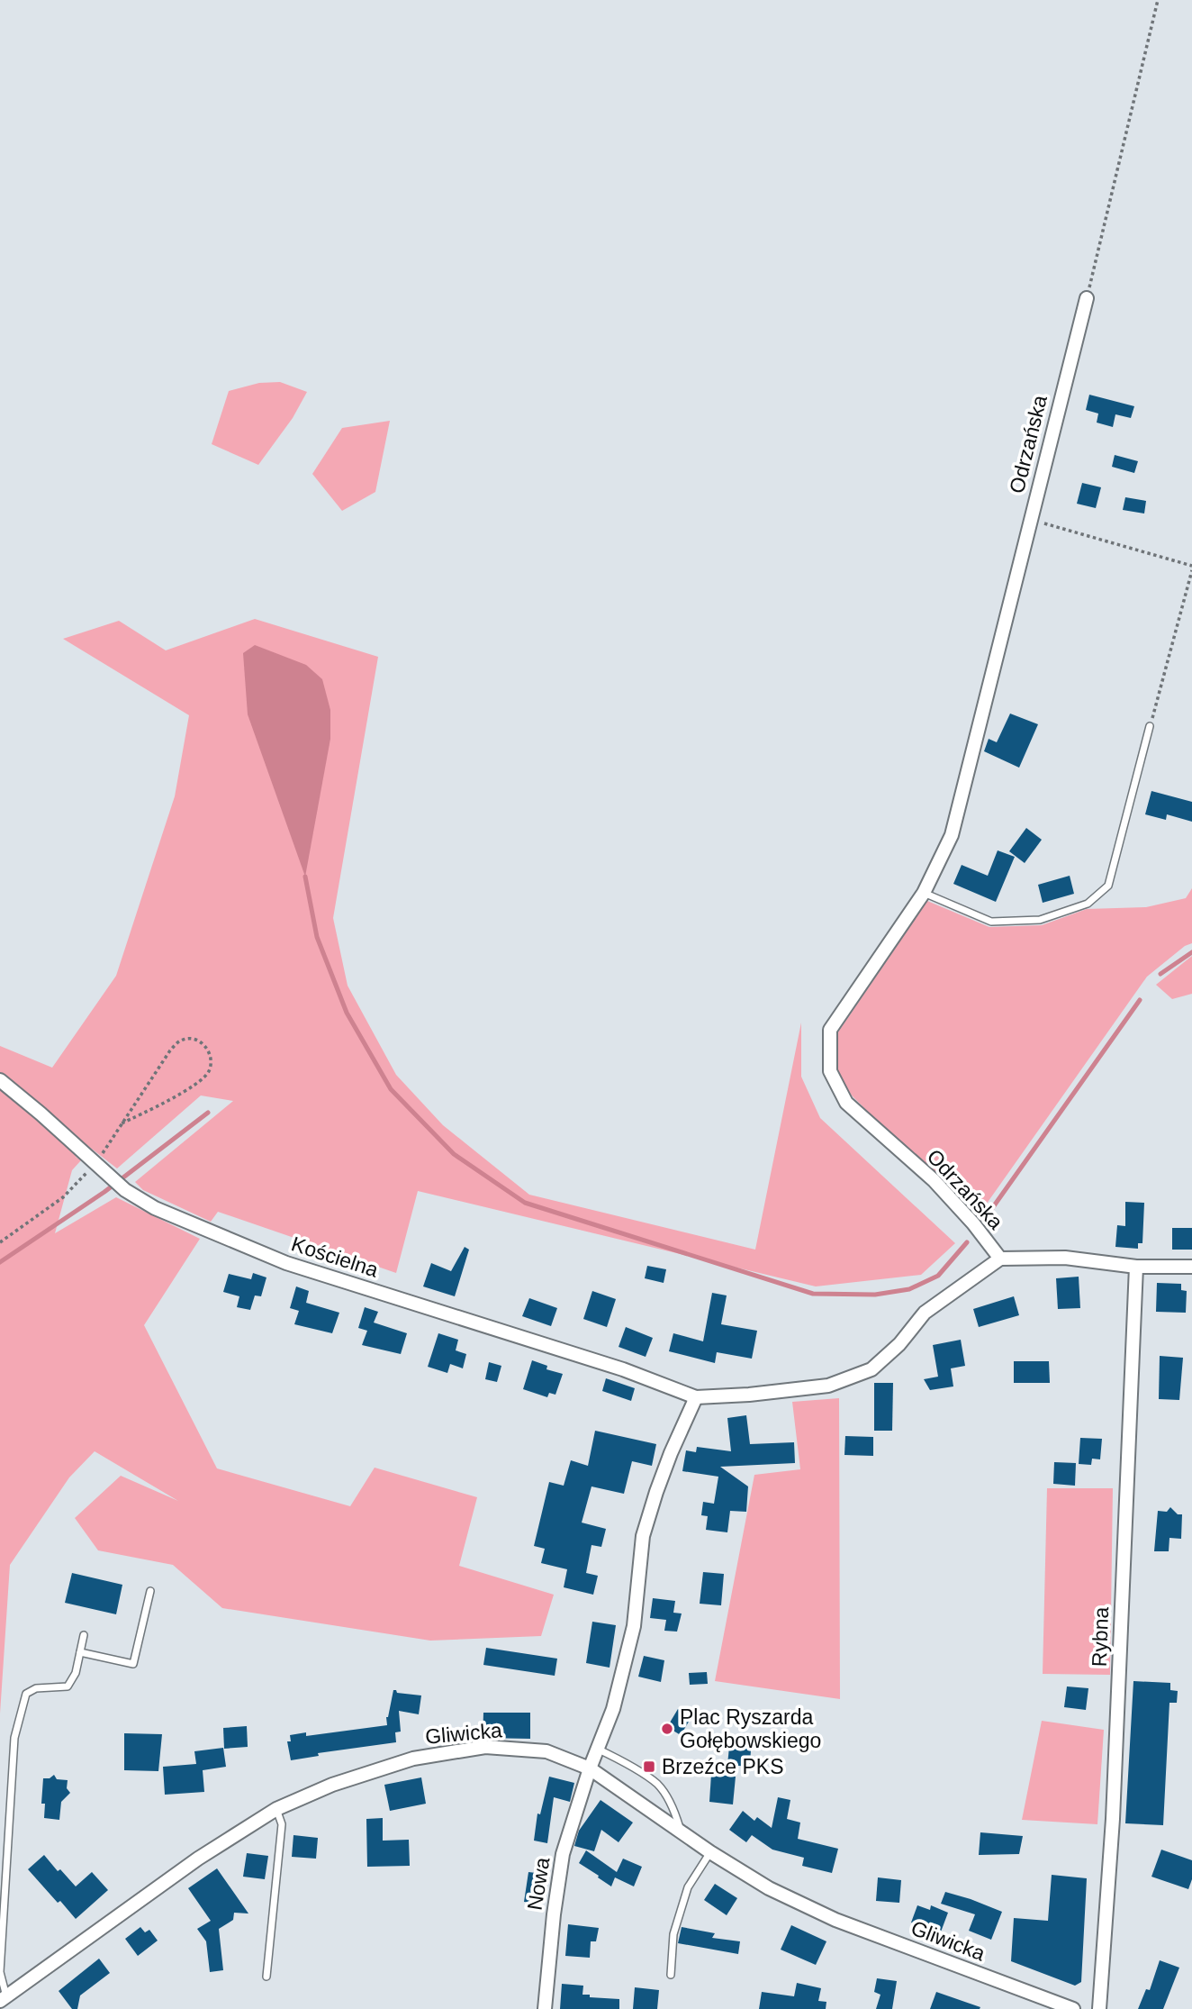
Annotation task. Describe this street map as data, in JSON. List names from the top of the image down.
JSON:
{
  "streets": {
    "street": [
      "Odrzańska",
      "Kościelna",
      "Rybna",
      "Gliwicka",
      "Nowa"
    ]
  },
  "crossings": [
    ["Odrzańska", "Kościelna"],
    ["Odrzańska", "Nowa"],
    ["Kościelna", "Nowa"],
    ["Gliwicka", "Nowa"]
  ],
  "places": {
    "other": ["Plac Ryszarda Gołębowskiego"],
    "transit": ["Brzeźce PKS"]
  }
}
